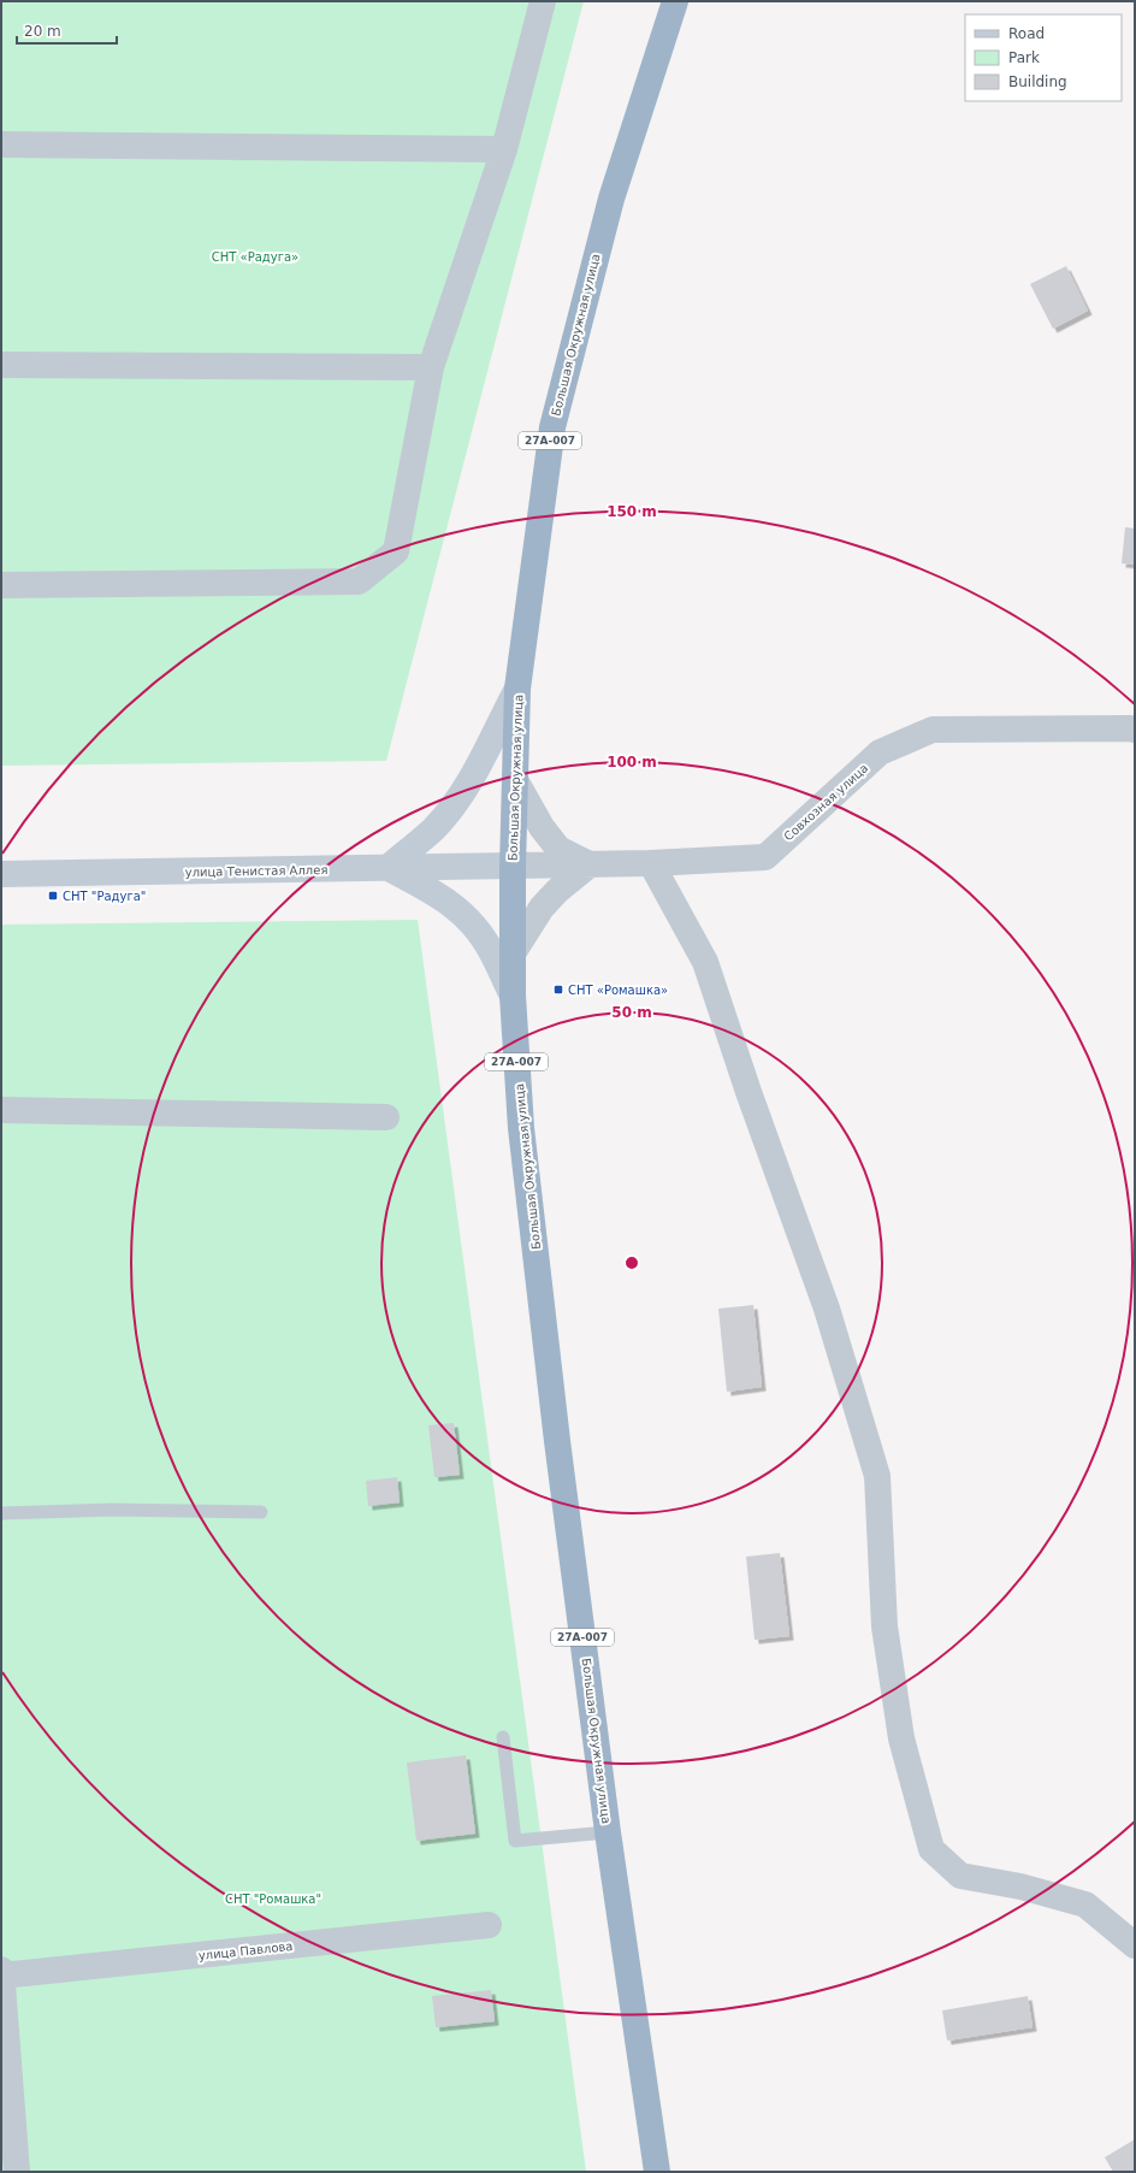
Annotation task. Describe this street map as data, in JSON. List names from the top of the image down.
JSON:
{
  "streets": {
    "highway": ["Большая Окружная улица", "27А-007"],
    "main road": ["улица Тенистая Аллея"],
    "street": ["Совхозная улица", "улица Павлова"]
  },
  "crossings": [
    ["Большая Окружная улица", "Совхозная улица"],
    ["Большая Окружная улица", "улица Тенистая Аллея"],
    ["Совхозная улица", "улица Тенистая Аллея"]
  ],
  "parks": ["СНТ «Радуга»", "СНТ \"Ромашка\""],
  "places": {
    "transit": ["СНТ \"Радуга\"", "СНТ «Ромашка»"]
  },
  "legend": ["Road", "Park", "Building"],
  "scale_bar": "20 m",
  "rings": ["150 m", "100 m", "50 m"]
}
